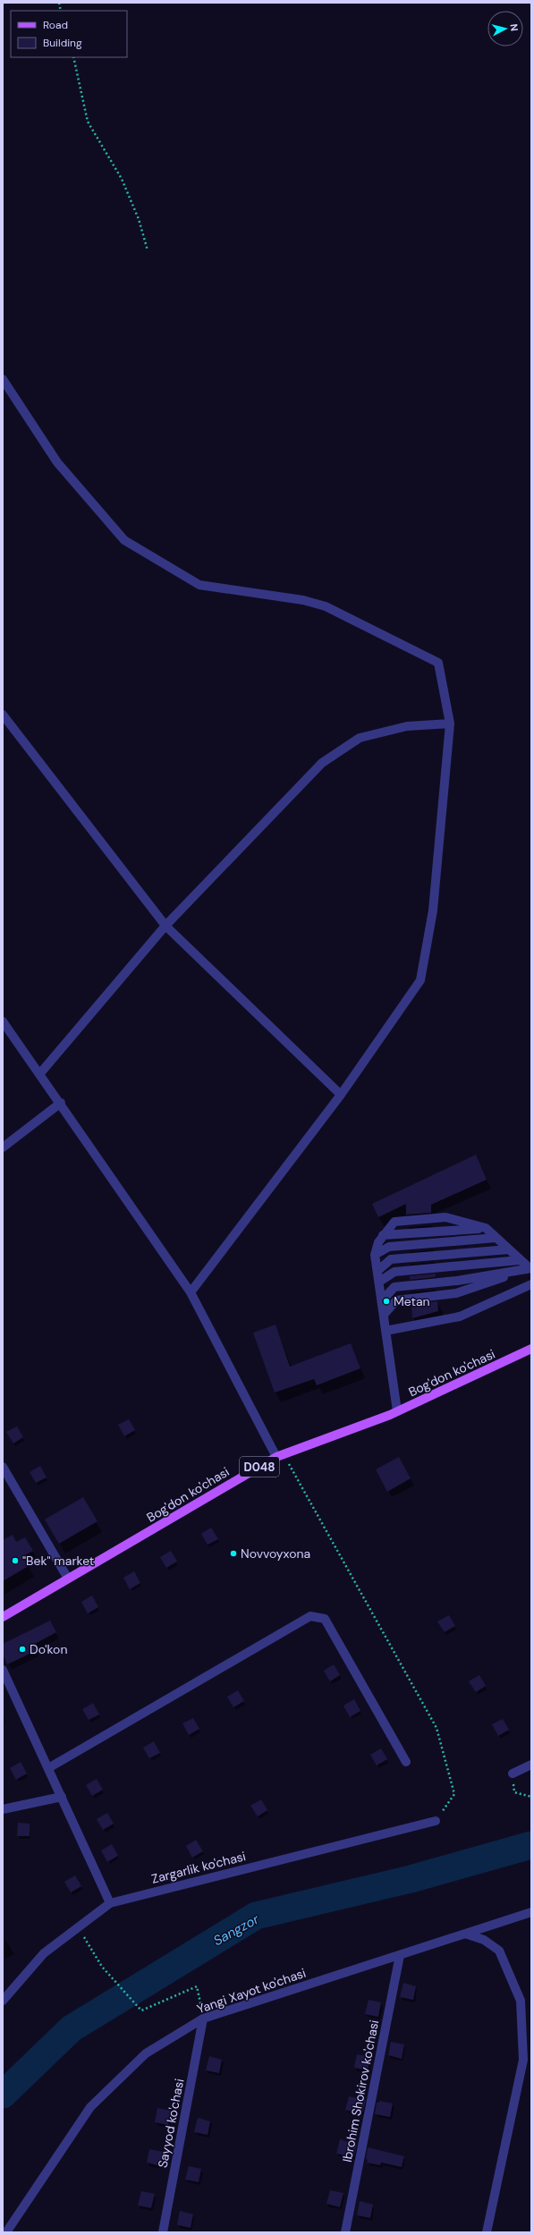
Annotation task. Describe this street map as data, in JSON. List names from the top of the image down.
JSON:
{
  "streets": {
    "main road": ["Bog'don ko'chasi", "D048"],
    "street": [
      "Zargarlik ko'chasi",
      "Yangi Xayot ko'chasi",
      "Ibrohim Shokirov ko'chasi",
      "Sayyod ko'chasi"
    ]
  },
  "crossings": [
    ["Yangi Xayot ko'chasi", "Ibrohim Shokirov ko'chasi"],
    ["Yangi Xayot ko'chasi", "Sayyod ko'chasi"]
  ],
  "water": ["Sangzor"],
  "places": [
    "Metan",
    "Novvoyxona",
    "\"Bek\" market",
    "Do'kon"
  ],
  "legend": ["Road", "Building"],
  "north": "right"
}
